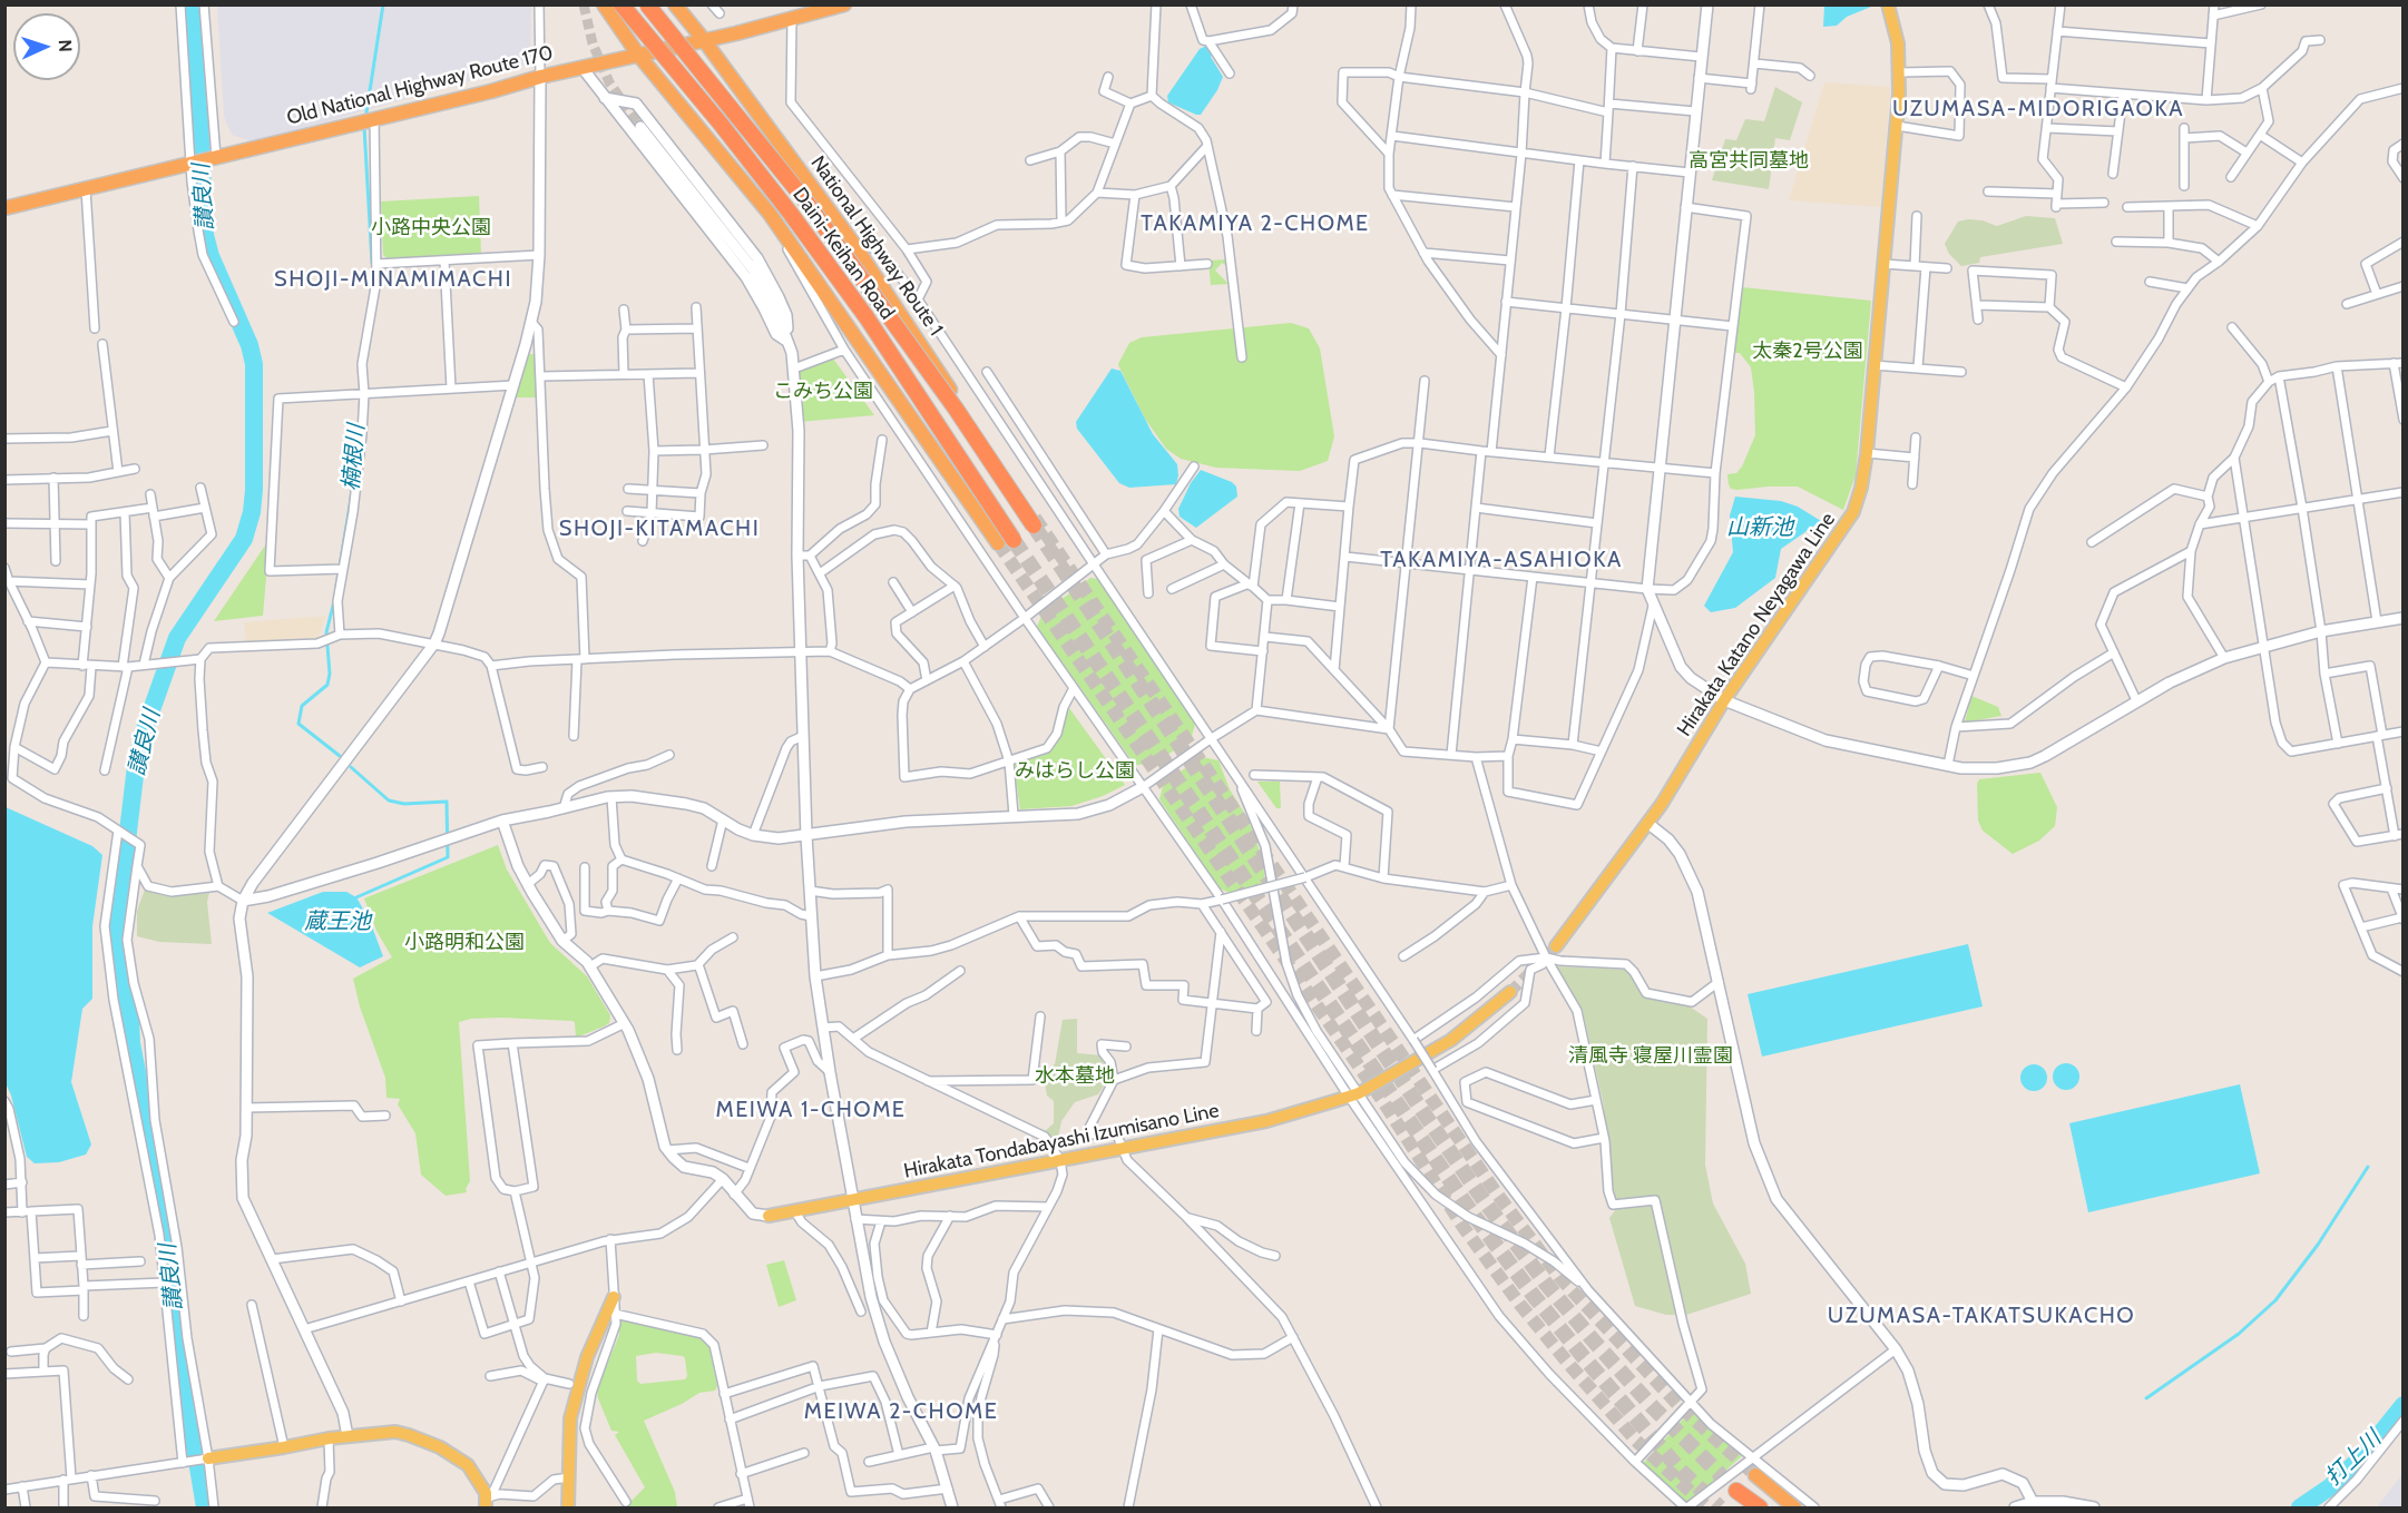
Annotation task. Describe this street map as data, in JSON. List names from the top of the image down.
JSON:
{
  "streets": {
    "highway": ["Old National Highway Route 170", "National Highway Route 1", "Daini-Keihan Road"],
    "main road": ["Hirakata Katano Neyagawa Line", "Hirakata Tondabayashi Izumisano Line"]
  },
  "crossings": [
    ["Old National Highway Route 170", "National Highway Route 1"],
    ["National Highway Route 1", "Daini-Keihan Road"]
  ],
  "districts": [
    "UZUMASA-MIDORIGAOKA",
    "TAKAMIYA 2-CHOME",
    "SHOJI-MINAMIMACHI",
    "SHOJI-KITAMACHI",
    "TAKAMIYA-ASAHIOKA",
    "MEIWA 1-CHOME",
    "UZUMASA-TAKATSUKACHO",
    "MEIWA 2-CHOME"
  ],
  "water": [
    "讃良川",
    "楠根川",
    "山新池",
    "蔵王池",
    "打上川"
  ],
  "parks": [
    "高宮共同墓地",
    "小路中央公園",
    "太秦2号公園",
    "こみち公園",
    "みはらし公園",
    "小路明和公園",
    "清風寺 寝屋川霊園",
    "水本墓地"
  ],
  "north": "right"
}
